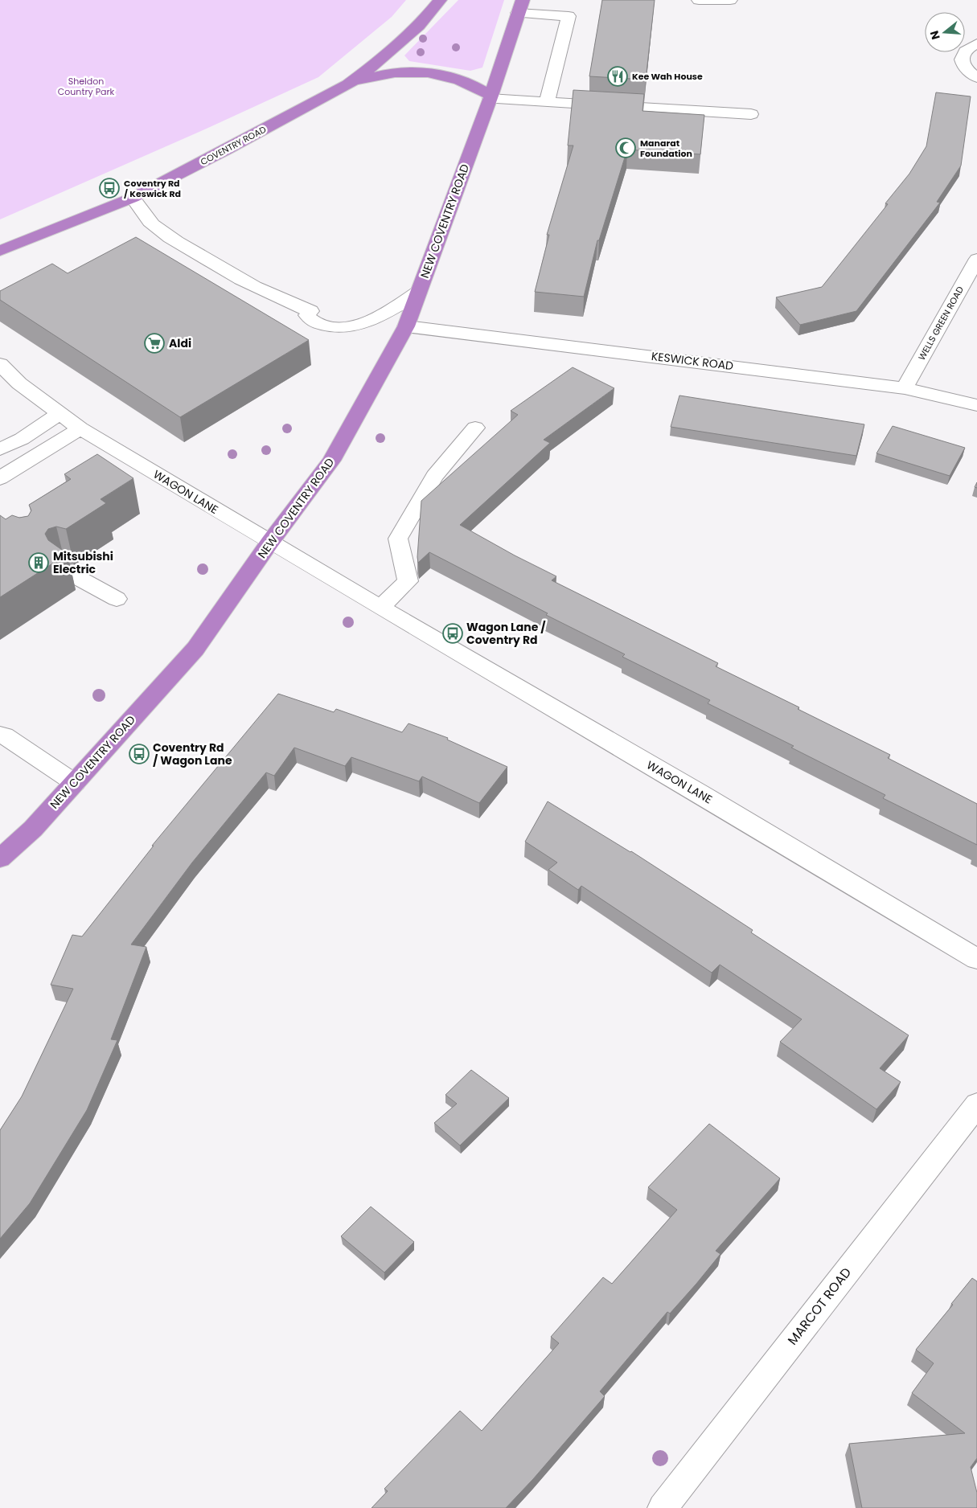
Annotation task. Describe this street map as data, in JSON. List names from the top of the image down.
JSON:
{
  "streets": {
    "highway": ["COVENTRY ROAD", "NEW COVENTRY ROAD"],
    "street": [
      "WELLS GREEN ROAD",
      "KESWICK ROAD",
      "WAGON LANE",
      "MARCOT ROAD"
    ]
  },
  "crossings": [
    ["NEW COVENTRY ROAD", "KESWICK ROAD"],
    ["NEW COVENTRY ROAD", "WAGON LANE"],
    ["WELLS GREEN ROAD", "KESWICK ROAD"]
  ],
  "parks": ["Sheldon Country Park"],
  "places": {
    "restaurant": ["Kee Wah House"],
    "mosque": ["Manarat Foundation"],
    "bus stop": ["Coventry Rd / Keswick Rd", "Wagon Lane / Coventry Rd", "Coventry Rd / Wagon Lane"],
    "supermarket": ["Aldi"],
    "building": ["Mitsubishi Electric"]
  },
  "north": "left"
}
